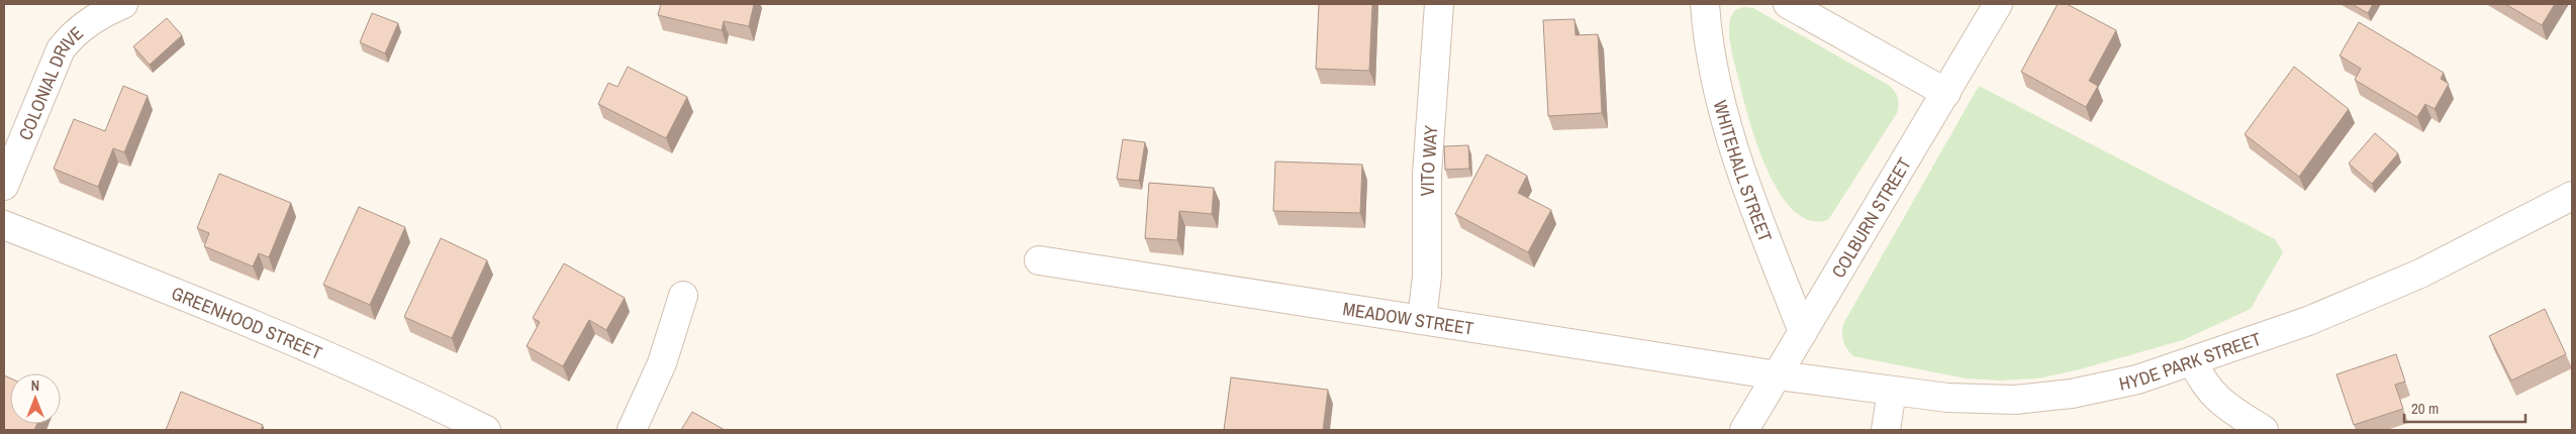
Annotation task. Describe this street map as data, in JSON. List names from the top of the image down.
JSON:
{
  "streets": {
    "street": [
      "COLONIAL DRIVE",
      "VITO WAY",
      "WHITEHALL STREET",
      "COLBURN STREET",
      "MEADOW STREET",
      "GREENHOOD STREET",
      "HYDE PARK STREET"
    ]
  },
  "crossings": [
    ["VITO WAY", "MEADOW STREET"],
    ["WHITEHALL STREET", "COLBURN STREET"],
    ["COLBURN STREET", "MEADOW STREET"],
    ["COLBURN STREET", "HYDE PARK STREET"],
    ["MEADOW STREET", "HYDE PARK STREET"]
  ],
  "scale_bar": "20 m",
  "north": "top"
}
